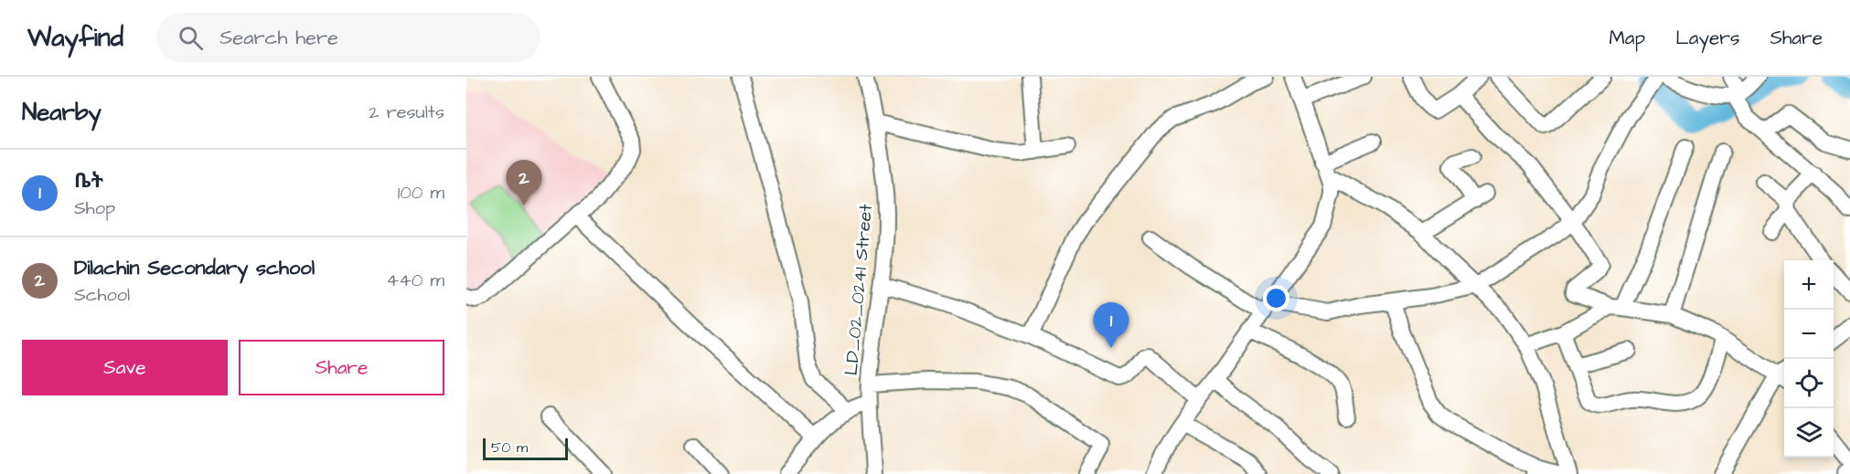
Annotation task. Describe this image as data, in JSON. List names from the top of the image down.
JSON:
{
  "streets": {
    "street": ["LD_02_0241 Street"]
  },
  "scale_bar": "50 m",
  "page": {
    "header": "Wayfind",
    "search": "Search here",
    "nav": ["Map", "Layers", "Share"],
    "heading": ["Nearby", "2 results"],
    "list": [
      {
        "mark": "1",
        "name": "ቤት",
        "note": "Shop",
        "value": "100 m"
      },
      {
        "mark": "2",
        "name": "Dilachin Secondary school",
        "note": "School",
        "value": "440 m"
      }
    ],
    "pins": ["2", "1"],
    "map_buttons": ["+", "−"],
    "buttons": ["Save", "Share"],
    "scale": "50 m"
  }
}
